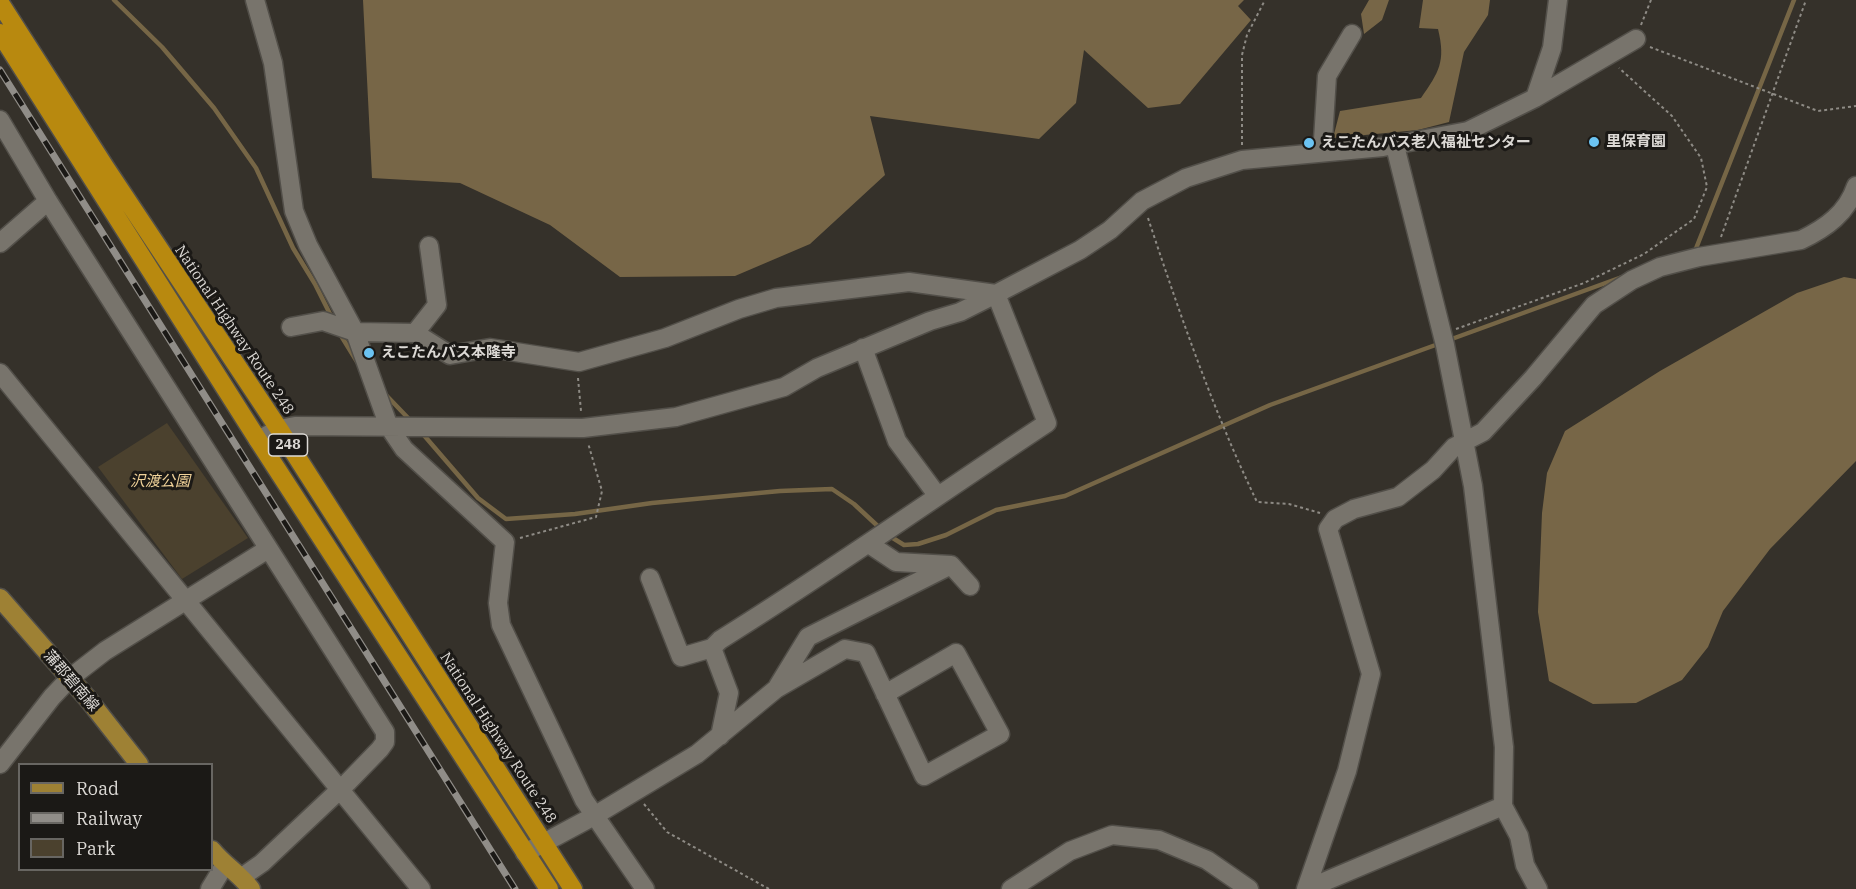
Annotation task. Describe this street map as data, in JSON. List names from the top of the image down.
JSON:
{
  "streets": {
    "highway": ["National Highway Route 248", "248"],
    "main road": ["蒲郡碧南線"]
  },
  "parks": ["沢渡公園"],
  "places": ["里保育園", "えこたんバス老人福祉センター", "えこたんバス本隆寺"],
  "legend": ["Road", "Railway", "Park"]
}
